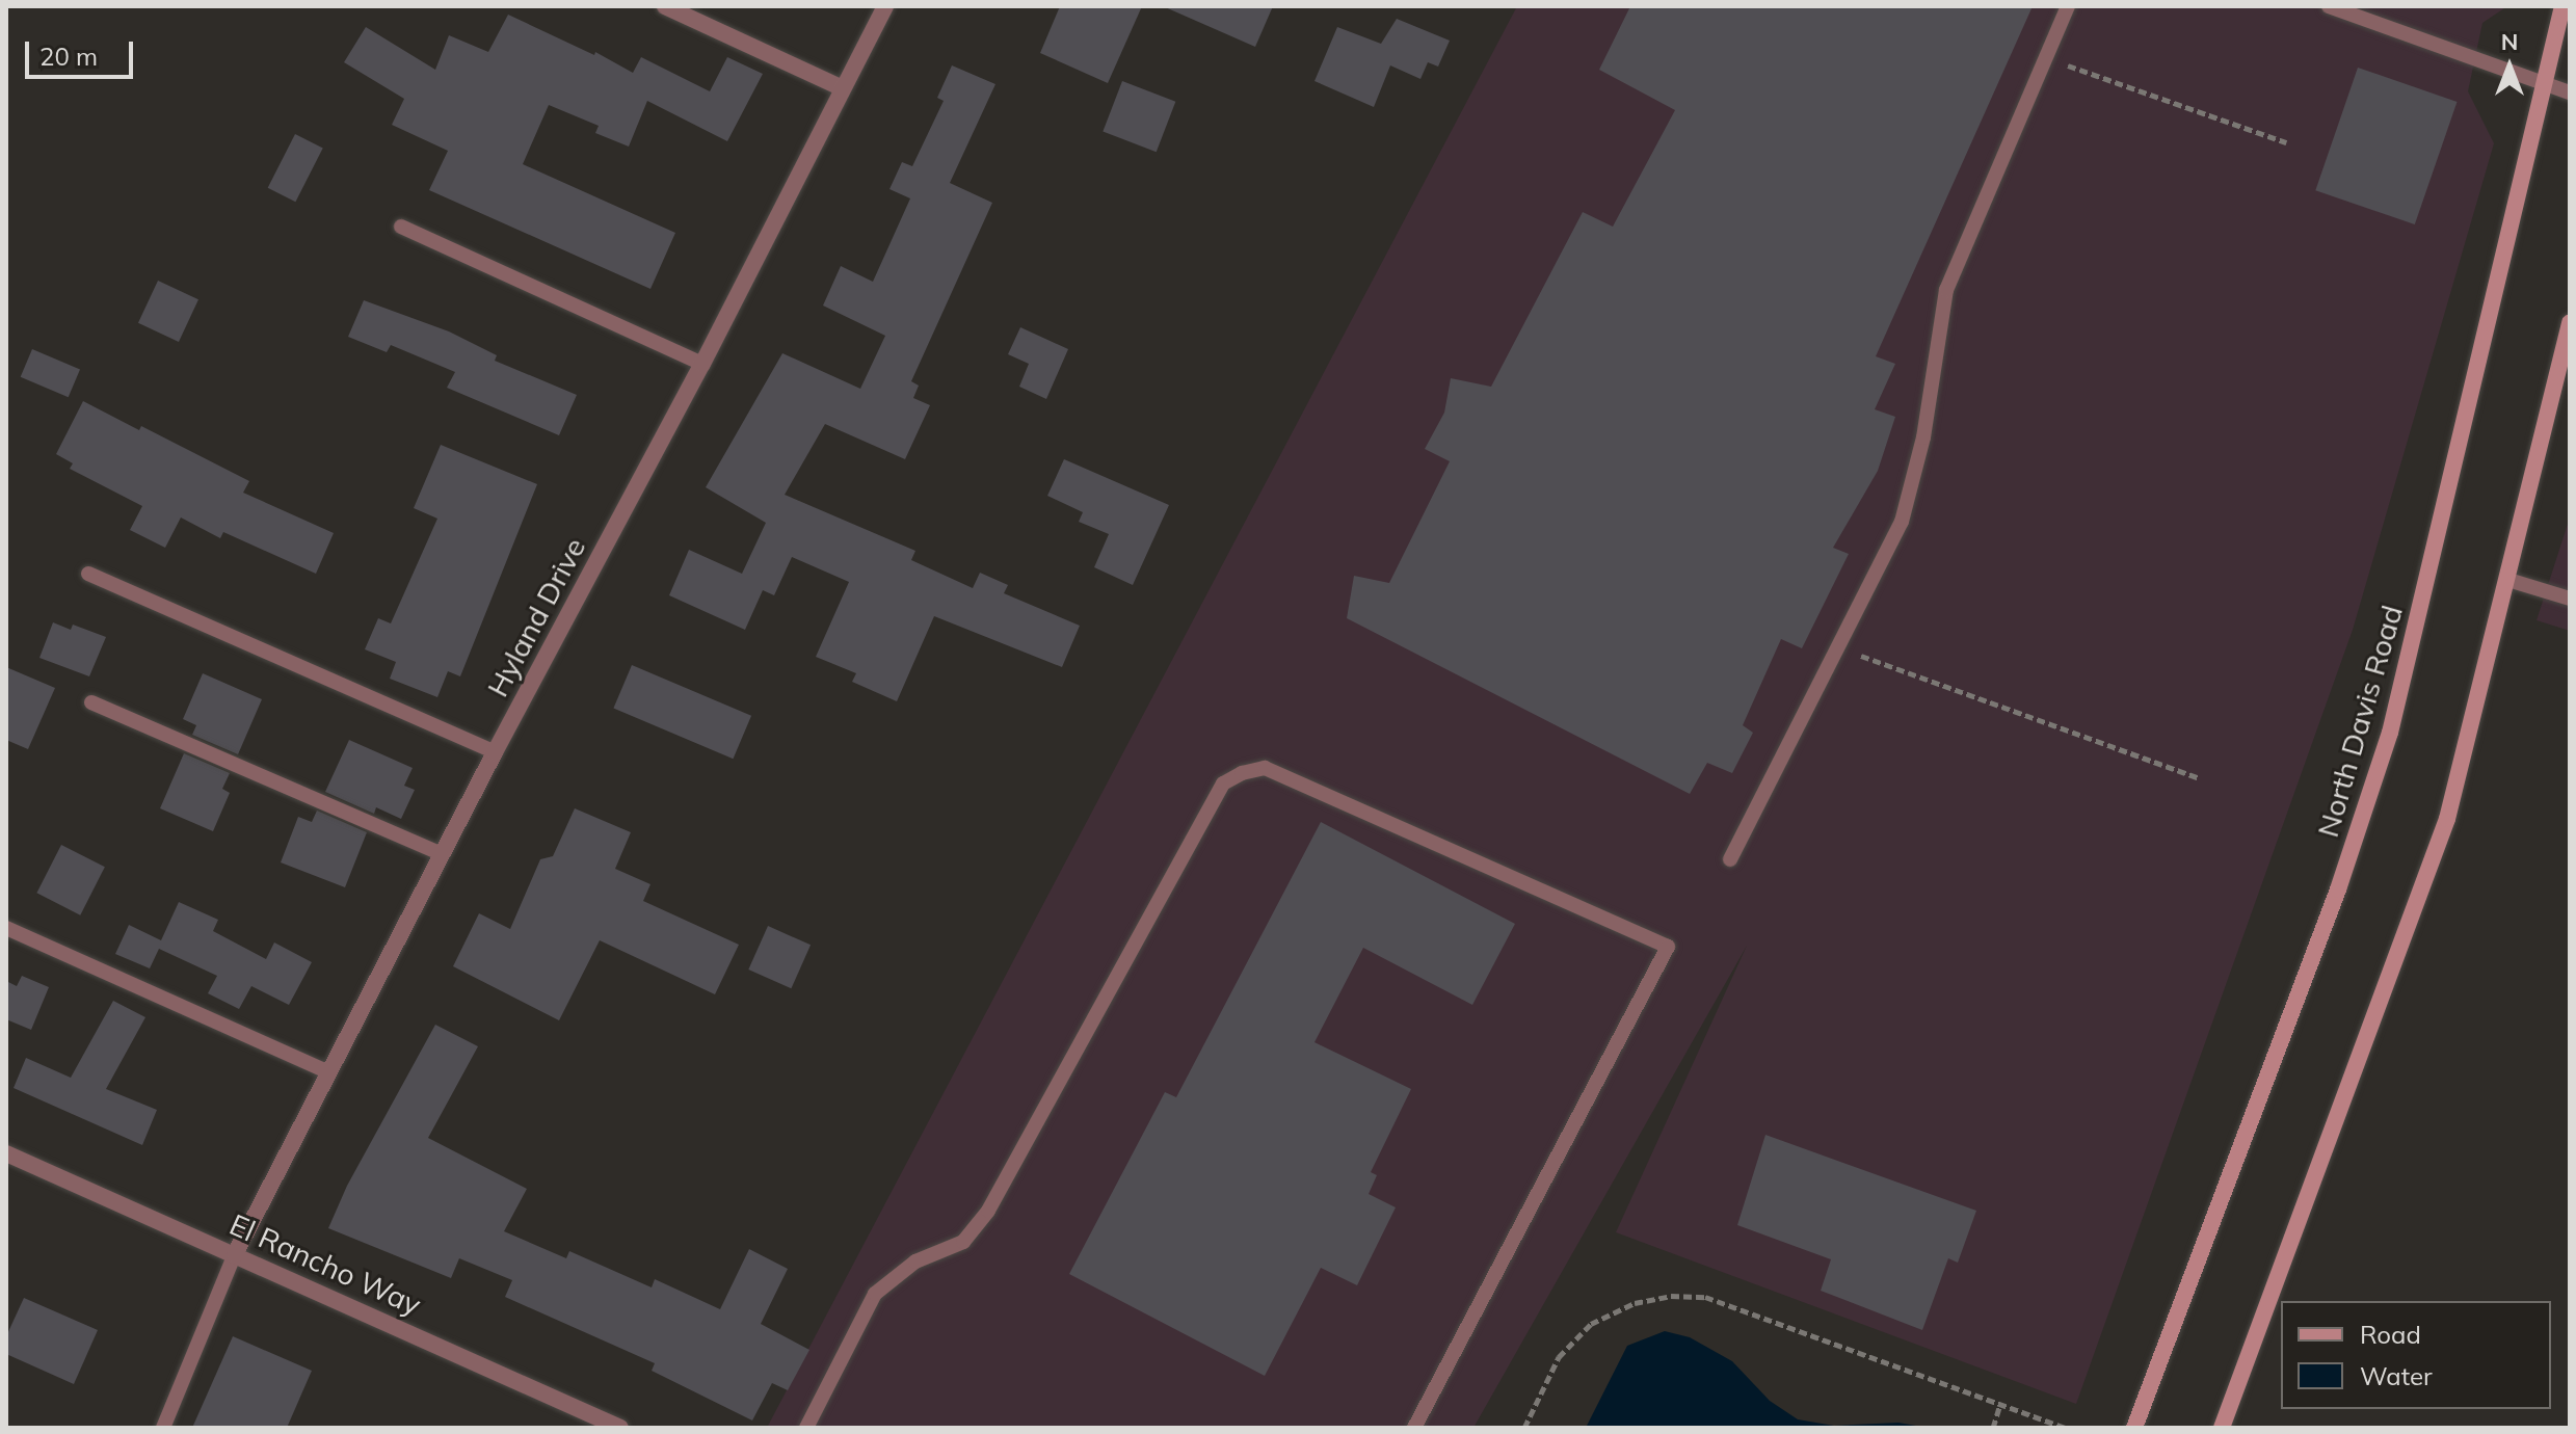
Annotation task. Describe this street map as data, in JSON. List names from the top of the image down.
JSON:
{
  "streets": {
    "main road": ["North Davis Road"],
    "street": ["Hyland Drive", "El Rancho Way"]
  },
  "crossings": [
    ["Hyland Drive", "El Rancho Way"]
  ],
  "legend": ["Road", "Water"],
  "scale_bar": "20 m",
  "north": "top"
}
